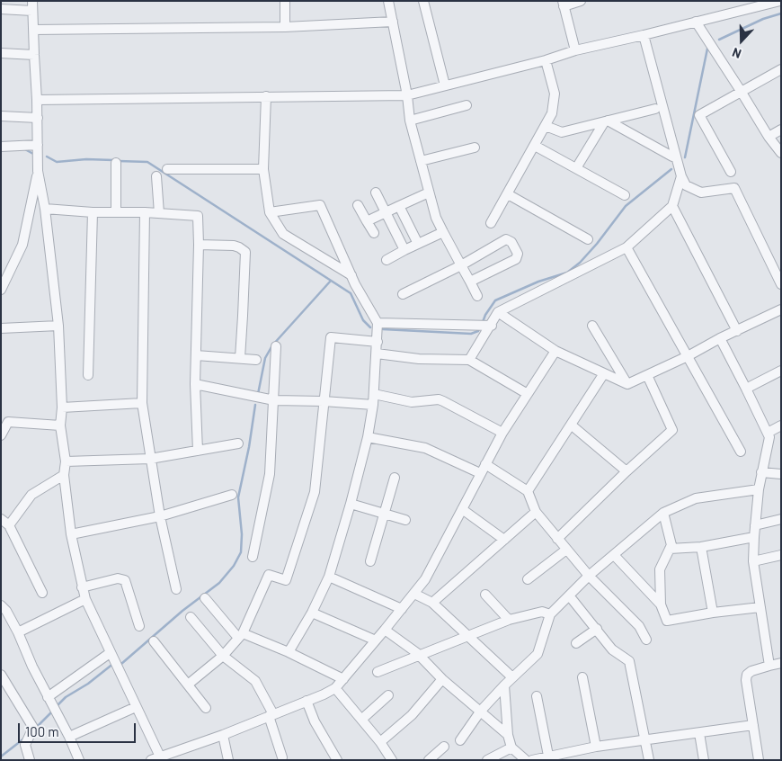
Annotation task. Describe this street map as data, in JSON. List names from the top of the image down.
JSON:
{
  "scale_bar": "100 m",
  "north": "bottom"
}
